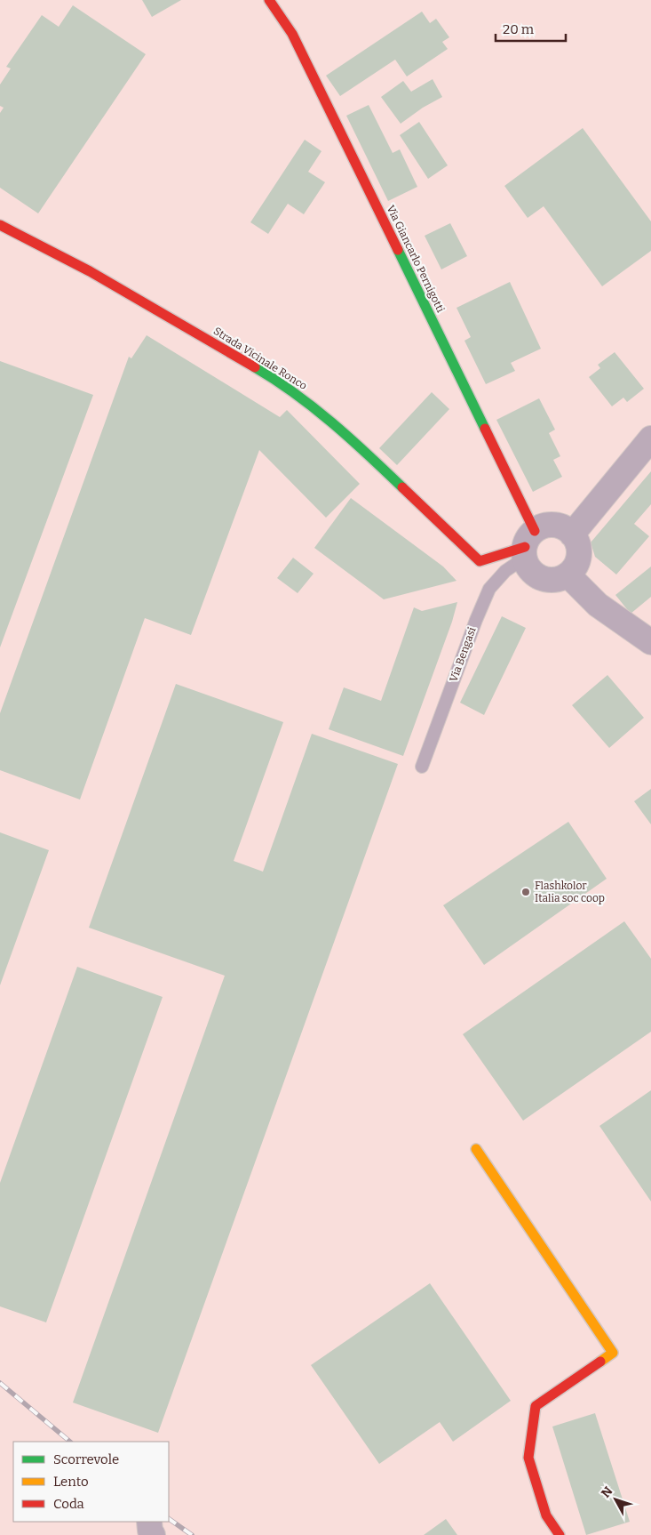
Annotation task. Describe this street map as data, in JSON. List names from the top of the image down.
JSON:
{
  "streets": {
    "street": ["Via Giancarlo Pernigotti", "Strada Vicinale Ronco"],
    "lane": ["Via Bengasi"]
  },
  "crossings": [
    ["Via Giancarlo Pernigotti", "Strada Vicinale Ronco"],
    ["Via Giancarlo Pernigotti", "Via Bengasi"],
    ["Strada Vicinale Ronco", "Via Bengasi"]
  ],
  "places": ["Flashkolor Italia soc coop"],
  "legend": ["Scorrevole", "Lento", "Coda"],
  "scale_bar": "20 m",
  "north": "top left"
}
